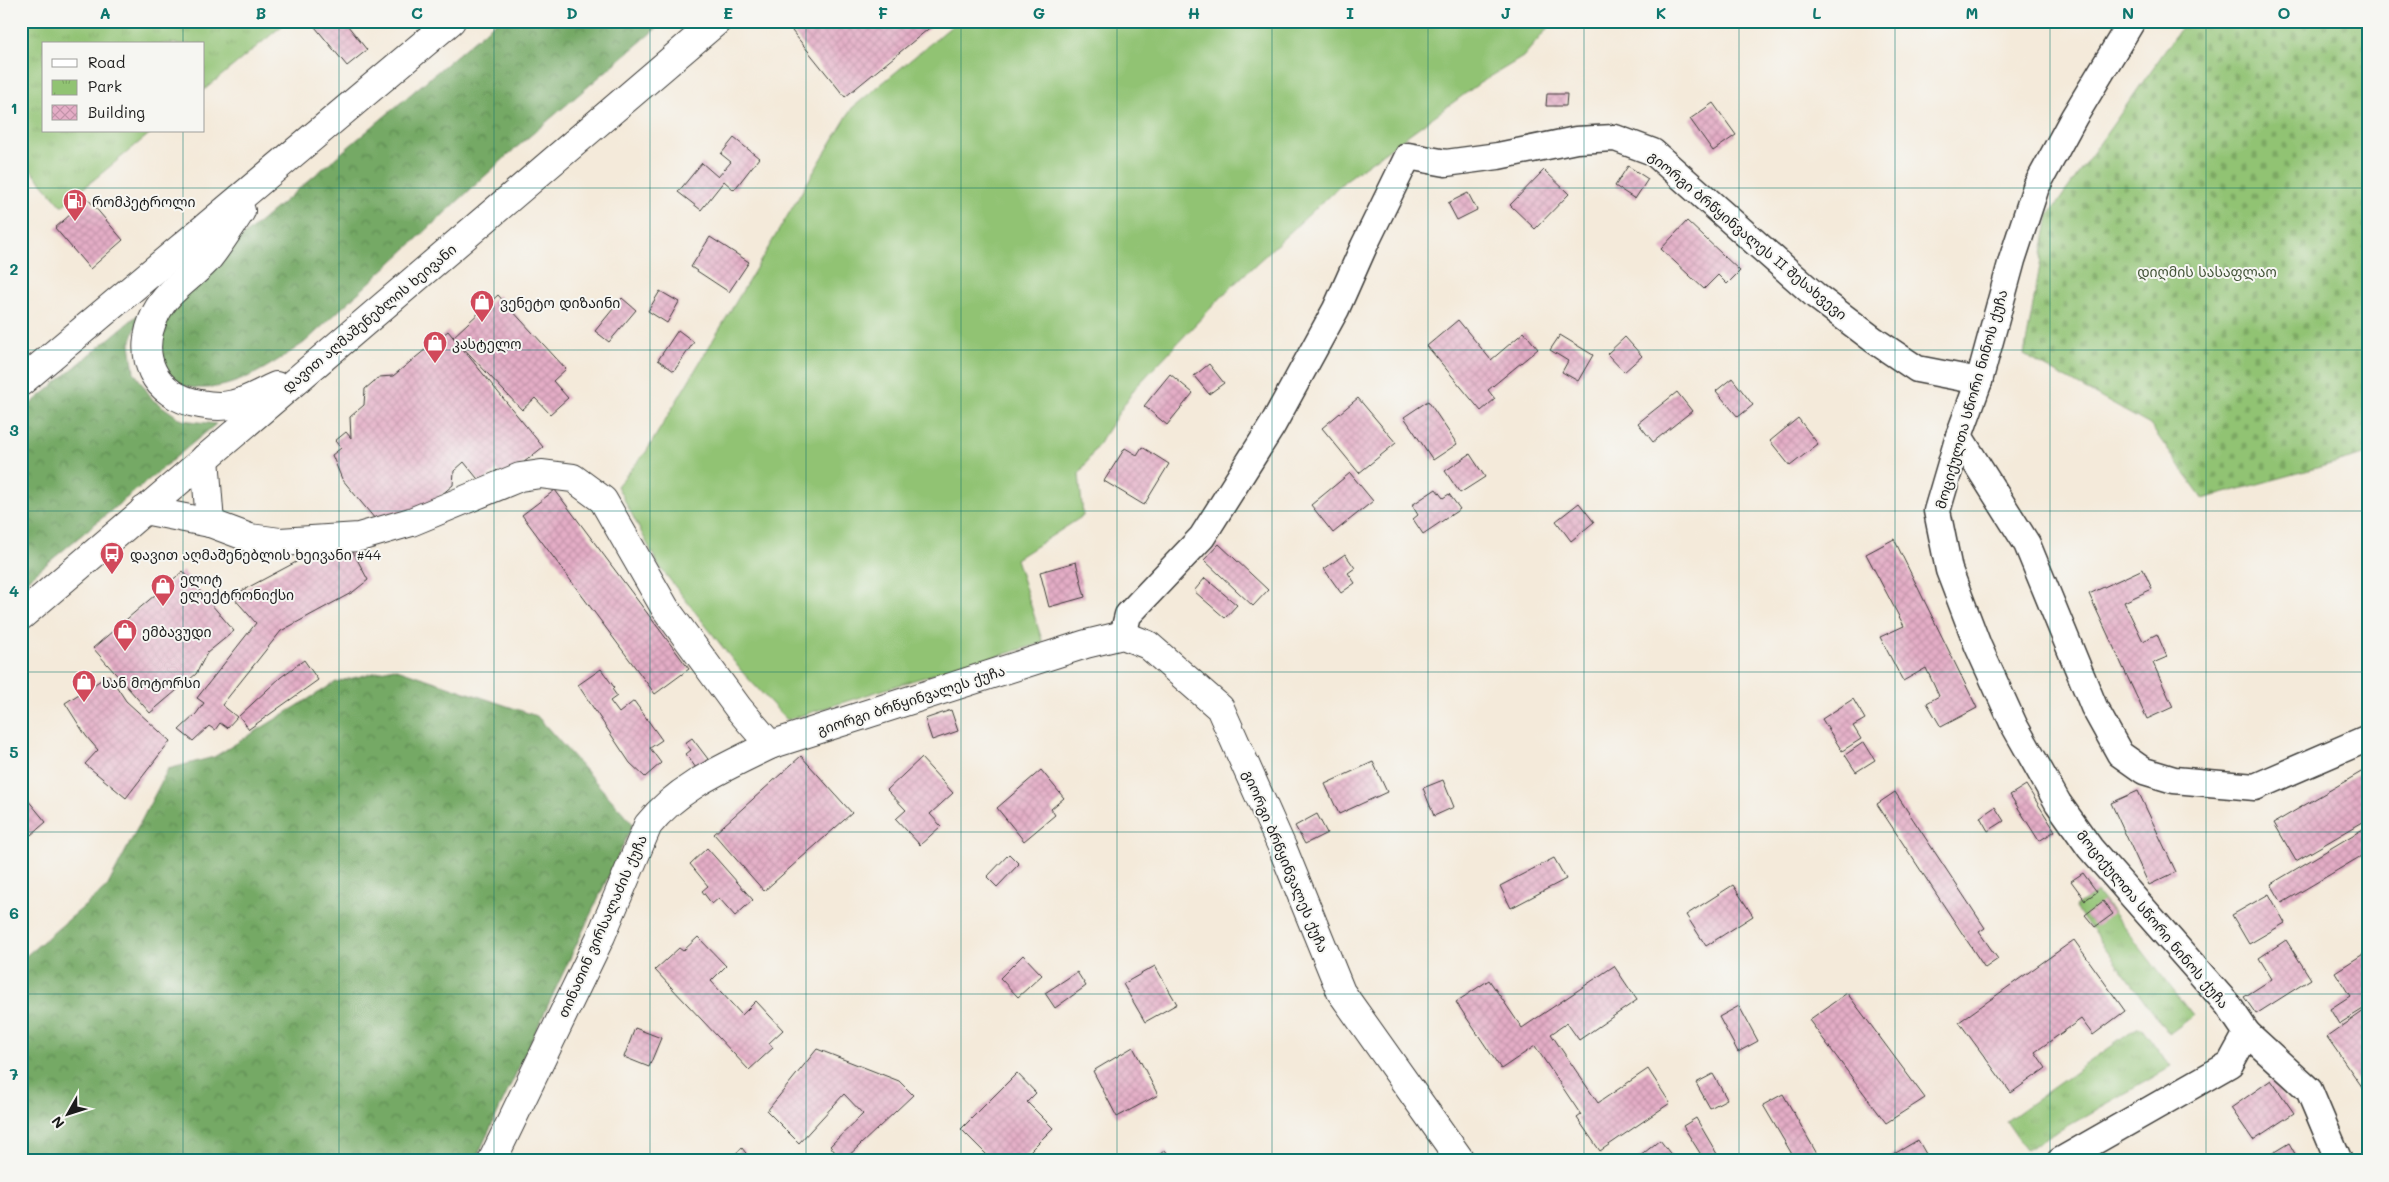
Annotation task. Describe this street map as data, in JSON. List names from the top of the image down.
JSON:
{
  "streets": {
    "main road": ["დავით აღმაშენებლის ხეივანი", "გიორგი ბრწყინვალეს ქუჩა", "თინათინ ვირსალაძის ქუჩა"],
    "street": ["გიორგი ბრწყინვალეს II შესახვევი", "მოციქულთა სწორი ნინოს ქუჩა"]
  },
  "crossings": [
    ["გიორგი ბრწყინვალეს II შესახვევი", "მოციქულთა სწორი ნინოს ქუჩა"],
    ["გიორგი ბრწყინვალეს II შესახვევი", "გიორგი ბრწყინვალეს ქუჩა"],
    ["გიორგი ბრწყინვალეს ქუჩა", "თინათინ ვირსალაძის ქუჩა"]
  ],
  "parks": ["დიღმის სასაფლაო"],
  "places": {
    "fuel station": ["რომპეტროლი"],
    "shop": [
      "ვენეტო დიზაინი",
      "კასტელო",
      "ელიტ ელექტრონიქსი",
      "ემბავუდი",
      "სან მოტორსი"
    ],
    "bus stop": ["დავით აღმაშენებლის ხეივანი #44"]
  },
  "legend": ["Road", "Park", "Building"],
  "north": "bottom left",
  "grid": {
    "columns": [
      "A",
      "B",
      "C",
      "D",
      "E",
      "F",
      "G",
      "H",
      "I",
      "J",
      "K",
      "L",
      "M",
      "N",
      "O"
    ],
    "rows": [
      "1",
      "2",
      "3",
      "4",
      "5",
      "6",
      "7"
    ]
  }
}
